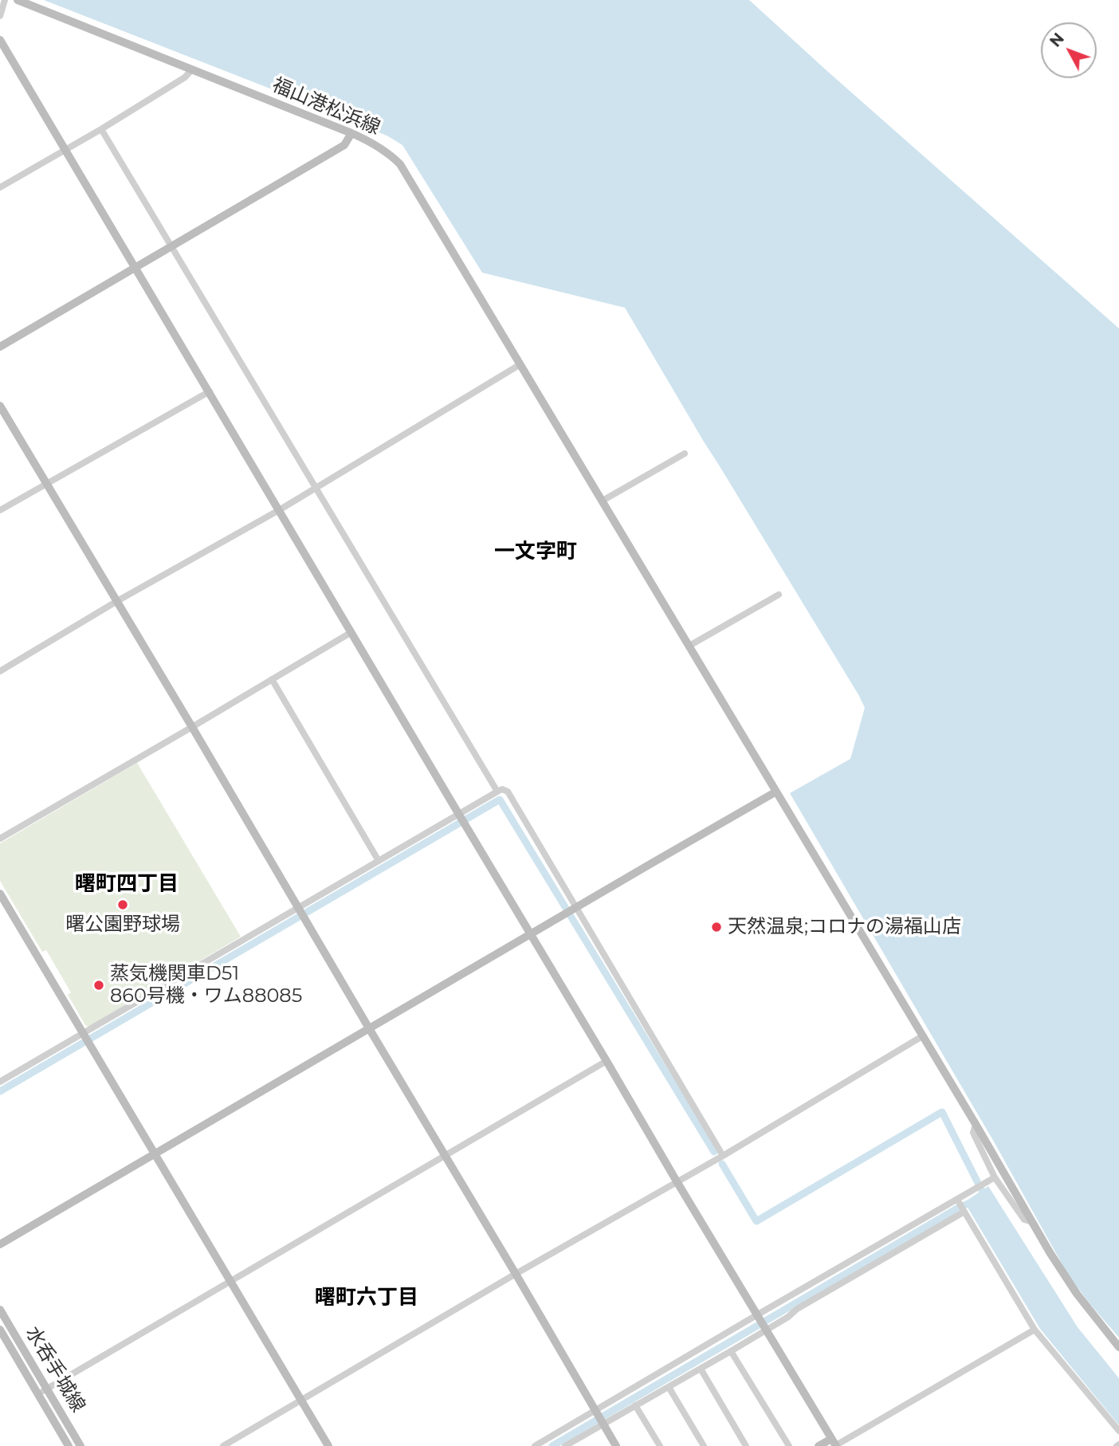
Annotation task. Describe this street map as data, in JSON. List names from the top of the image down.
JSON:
{
  "streets": {
    "street": ["福山港松浜線", "水呑手城線"]
  },
  "districts": ["一文字町", "曙町四丁目", "曙町六丁目"],
  "places": ["曙公園野球場", "天然温泉;コロナの湯福山店", "蒸気機関車D51 860号機・ワム88085"],
  "north": "top left"
}
